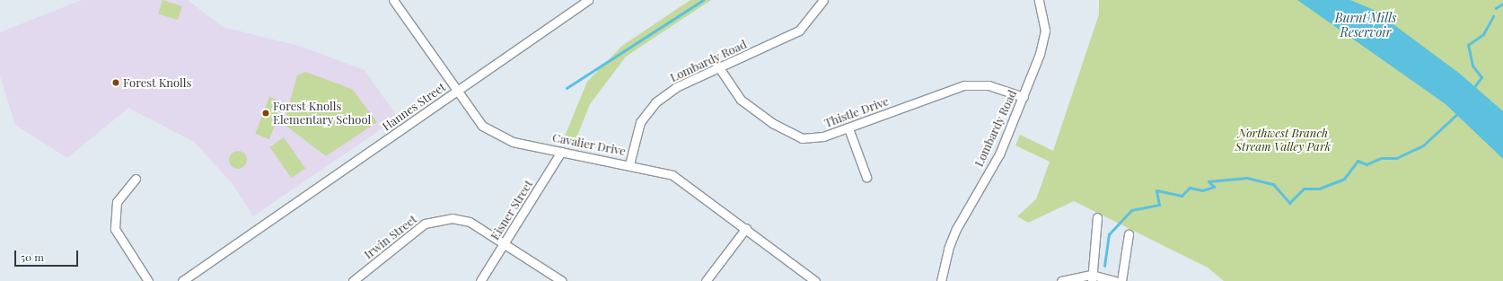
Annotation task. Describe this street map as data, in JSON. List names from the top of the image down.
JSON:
{
  "streets": {
    "street": [
      "Lombardy Road",
      "Hannes Street",
      "Thistle Drive",
      "Cavalier Drive",
      "Eisner Street",
      "Irwin Street"
    ]
  },
  "crossings": [
    ["Lombardy Road", "Thistle Drive"],
    ["Lombardy Road", "Cavalier Drive"],
    ["Hannes Street", "Cavalier Drive"],
    ["Cavalier Drive", "Eisner Street"],
    ["Eisner Street", "Irwin Street"]
  ],
  "water": ["Burnt Mills Reservoir"],
  "parks": ["Northwest Branch Stream Valley Park"],
  "places": ["Forest Knolls", "Forest Knolls Elementary School"],
  "scale_bar": "50 m"
}
